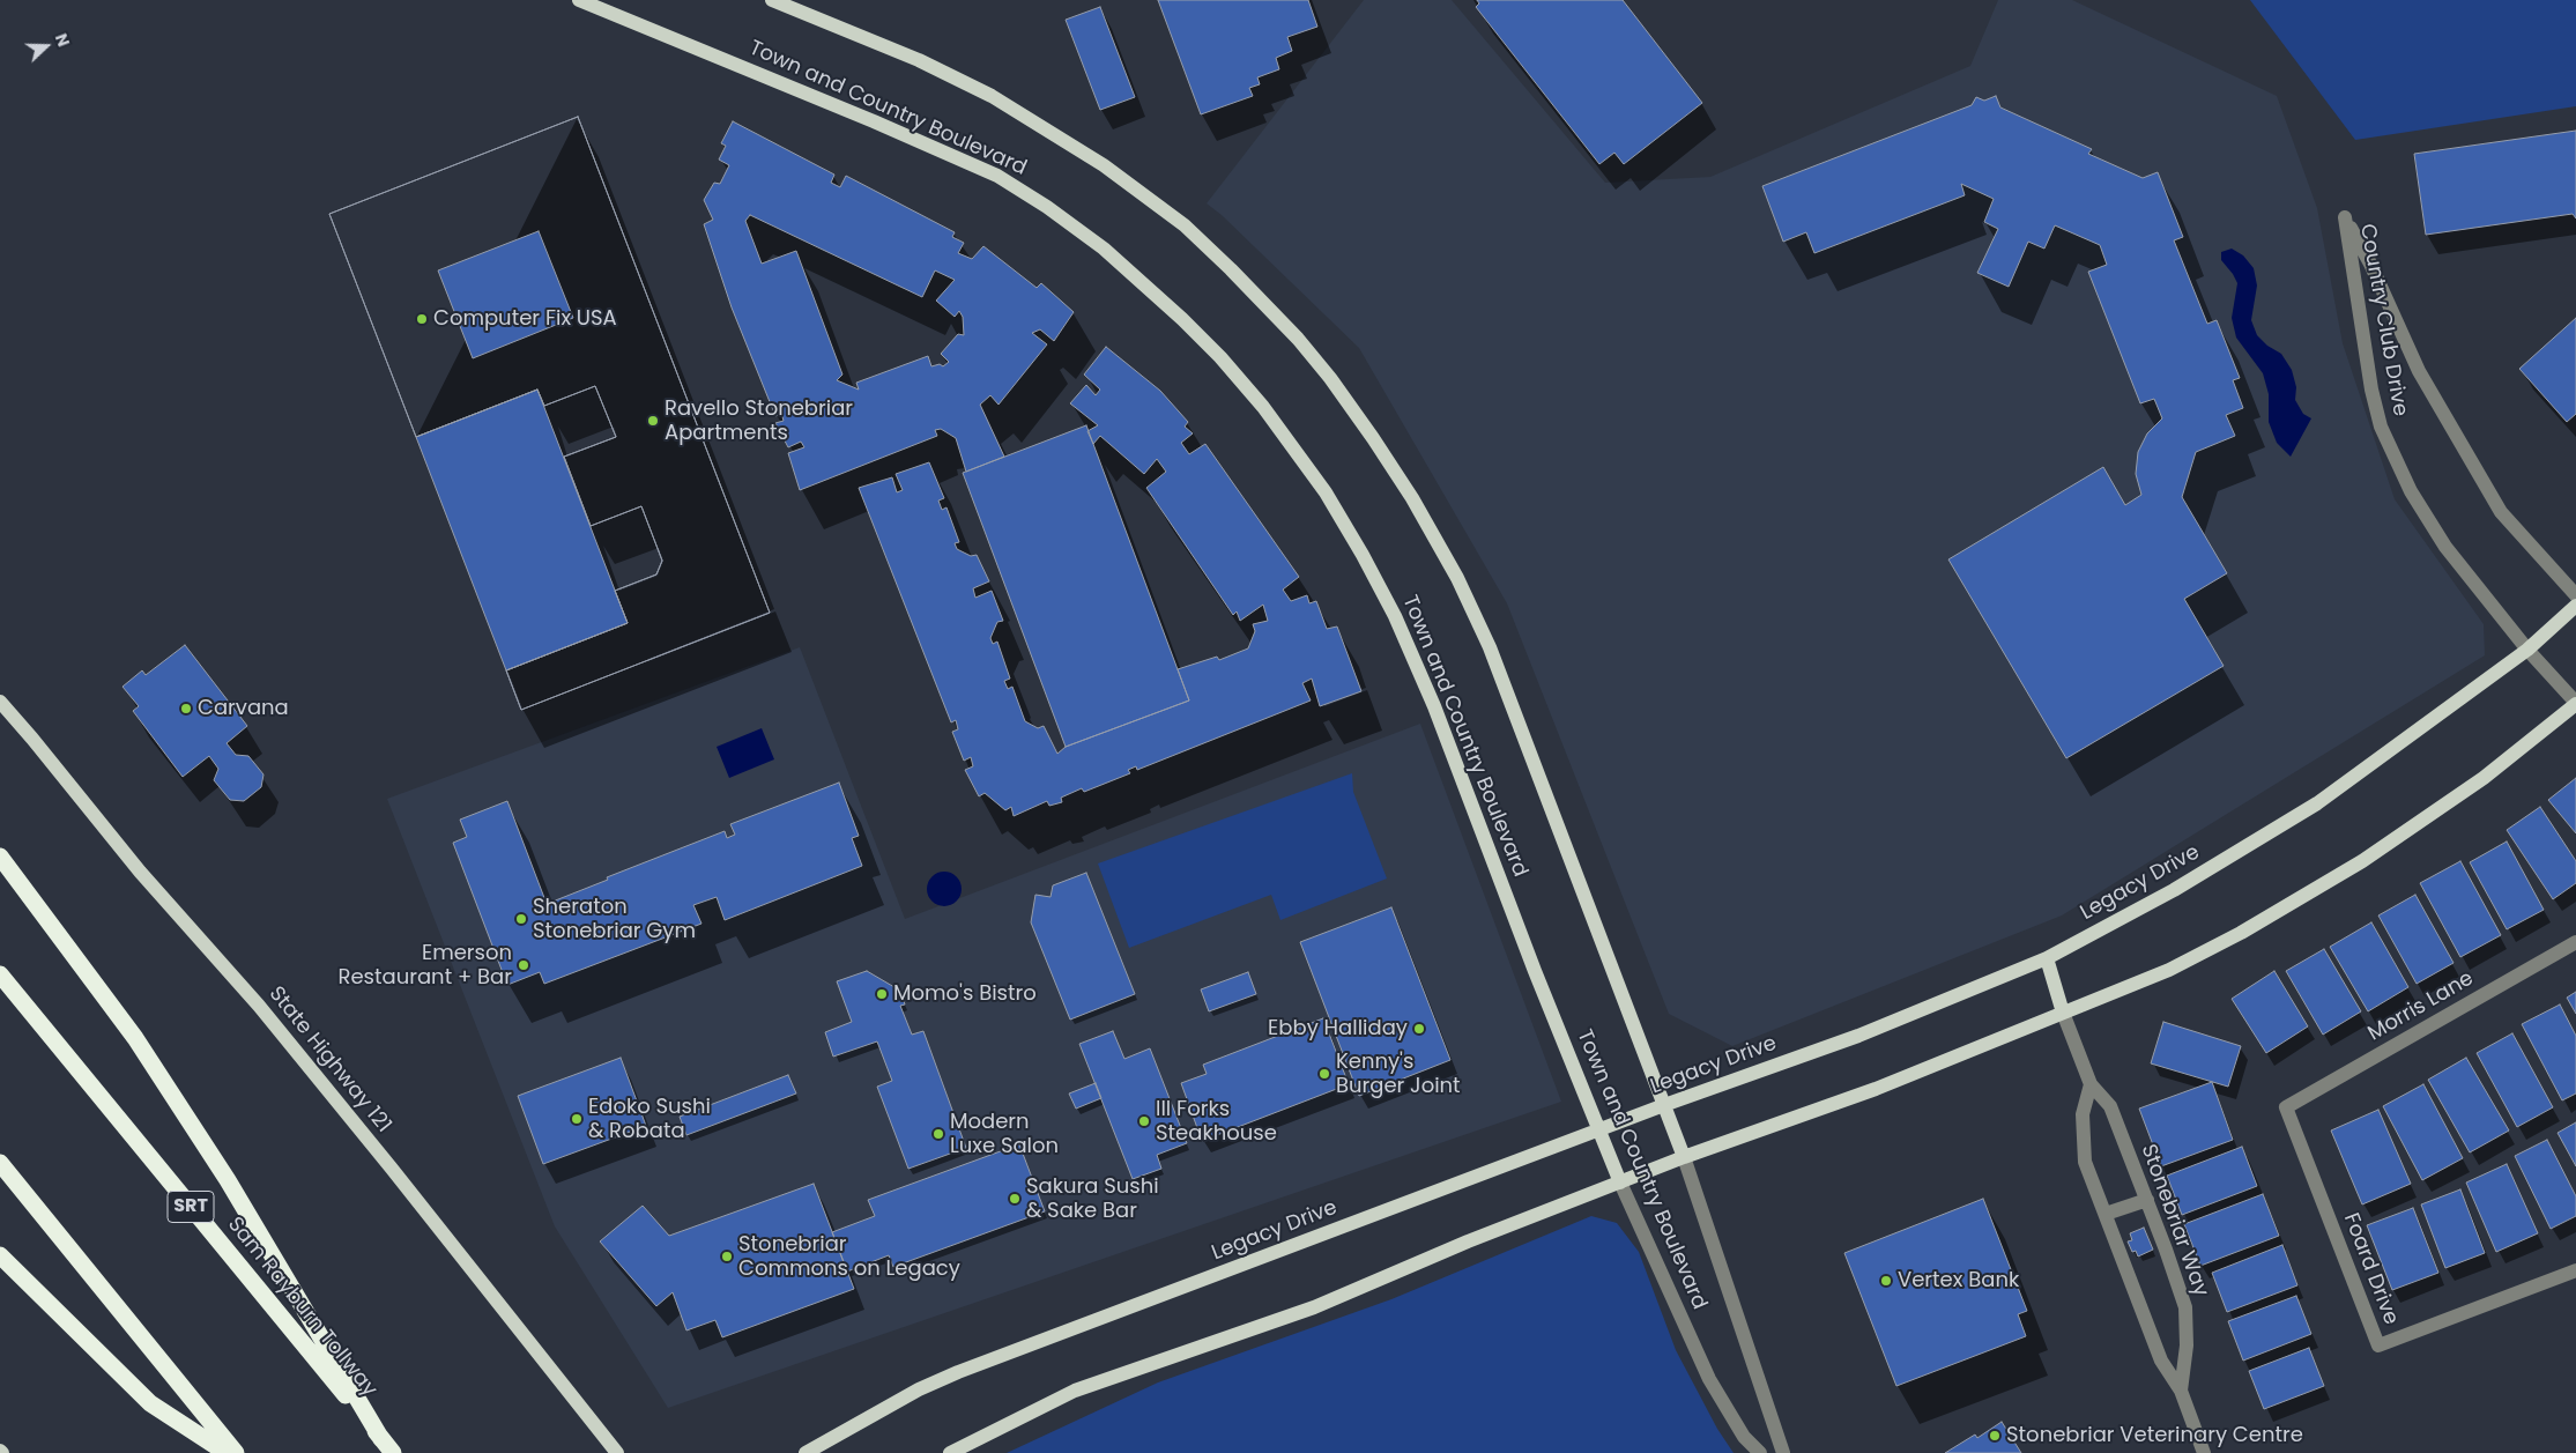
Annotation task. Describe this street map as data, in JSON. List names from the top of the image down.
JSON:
{
  "streets": {
    "highway": ["SRT", "Sam Rayburn Tollway"],
    "main road": ["Town and Country Boulevard", "Legacy Drive", "State Highway 121"],
    "street": [
      "Country Club Drive",
      "Morris Lane",
      "Stonebriar Way",
      "Foard Drive"
    ]
  },
  "crossings": [
    ["Town and Country Boulevard", "Legacy Drive"],
    ["Country Club Drive", "Legacy Drive"],
    ["Morris Lane", "Foard Drive"]
  ],
  "places": [
    "Computer Fix USA",
    "Ravello Stonebriar Apartments",
    "Carvana",
    "Sheraton Stonebriar Gym",
    "Emerson Restaurant + Bar",
    "Momo's Bistro",
    "Ebby Halliday",
    "Kenny's Burger Joint",
    "Edoko Sushi & Robata",
    "III Forks Steakhouse",
    "Modern Luxe Salon",
    "Sakura Sushi & Sake Bar",
    "Stonebriar Commons on Legacy",
    "Vertex Bank",
    "Stonebriar Veterinary Centre"
  ],
  "north": "right"
}
